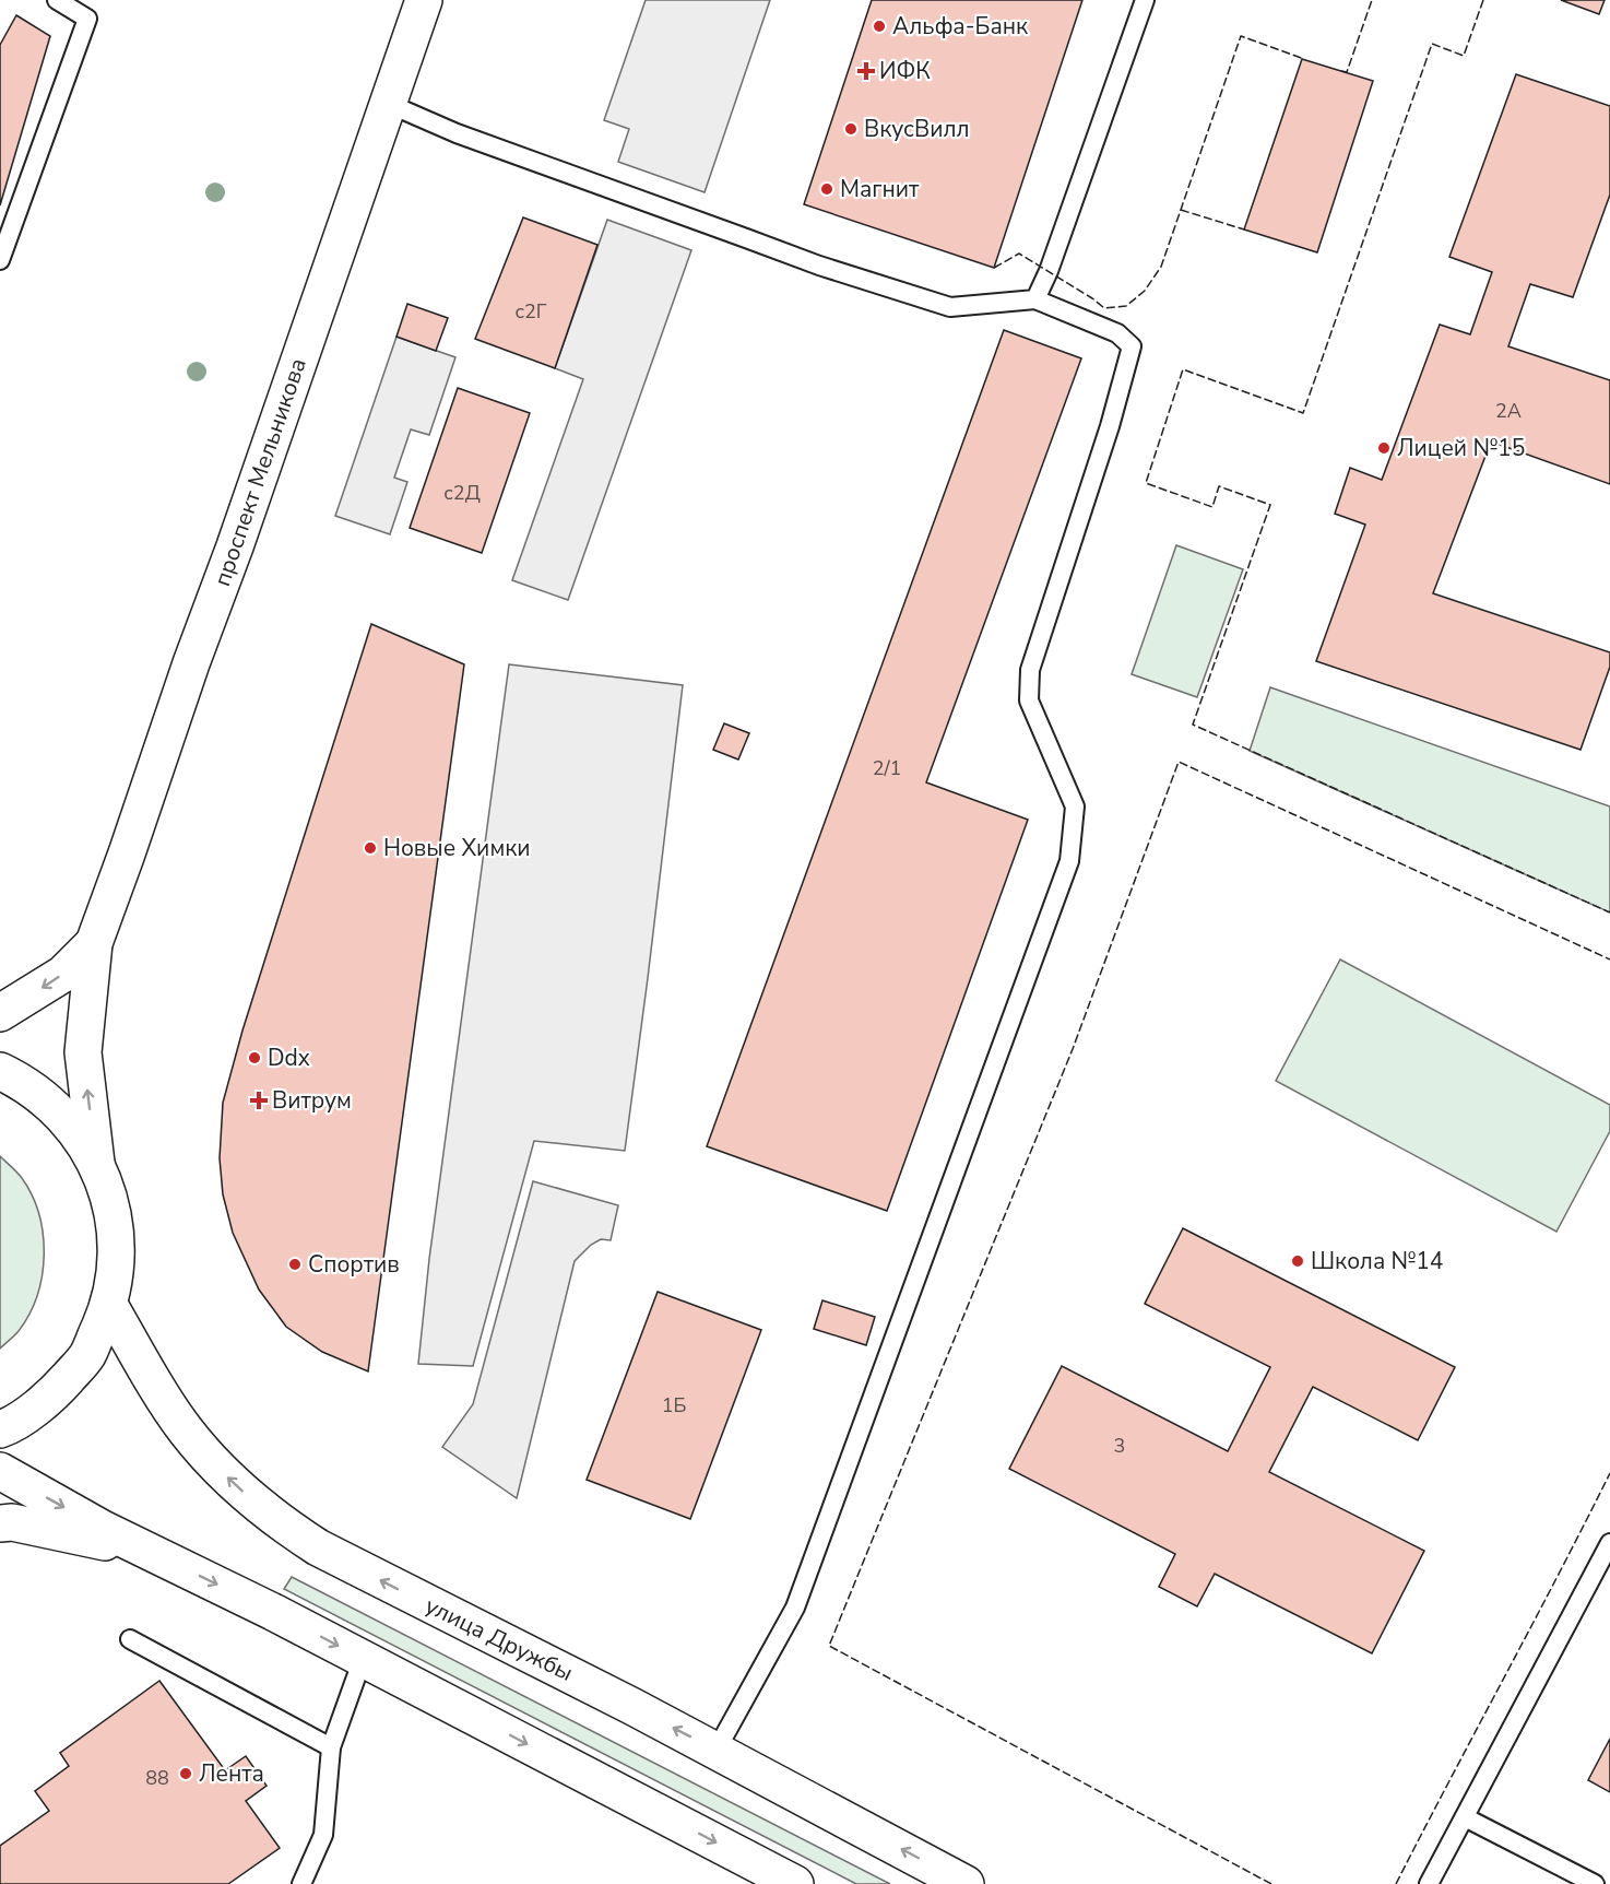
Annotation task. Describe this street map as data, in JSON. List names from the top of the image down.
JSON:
{
  "streets": {
    "main road": ["проспект Мельникова", "улица Дружбы"]
  },
  "places": {
    "other": [
      "Альфа-Банк",
      "ВкусВилл",
      "Магнит",
      "Лицей №15",
      "Новые Химки",
      "Ddx",
      "Школа №14",
      "Спортив",
      "Лента"
    ],
    "health": ["ИФК", "Витрум"]
  },
  "house_numbers": [
    "с2Г",
    "2А",
    "с2Д",
    "2/1",
    "1Б",
    "3",
    "88"
  ]
}
